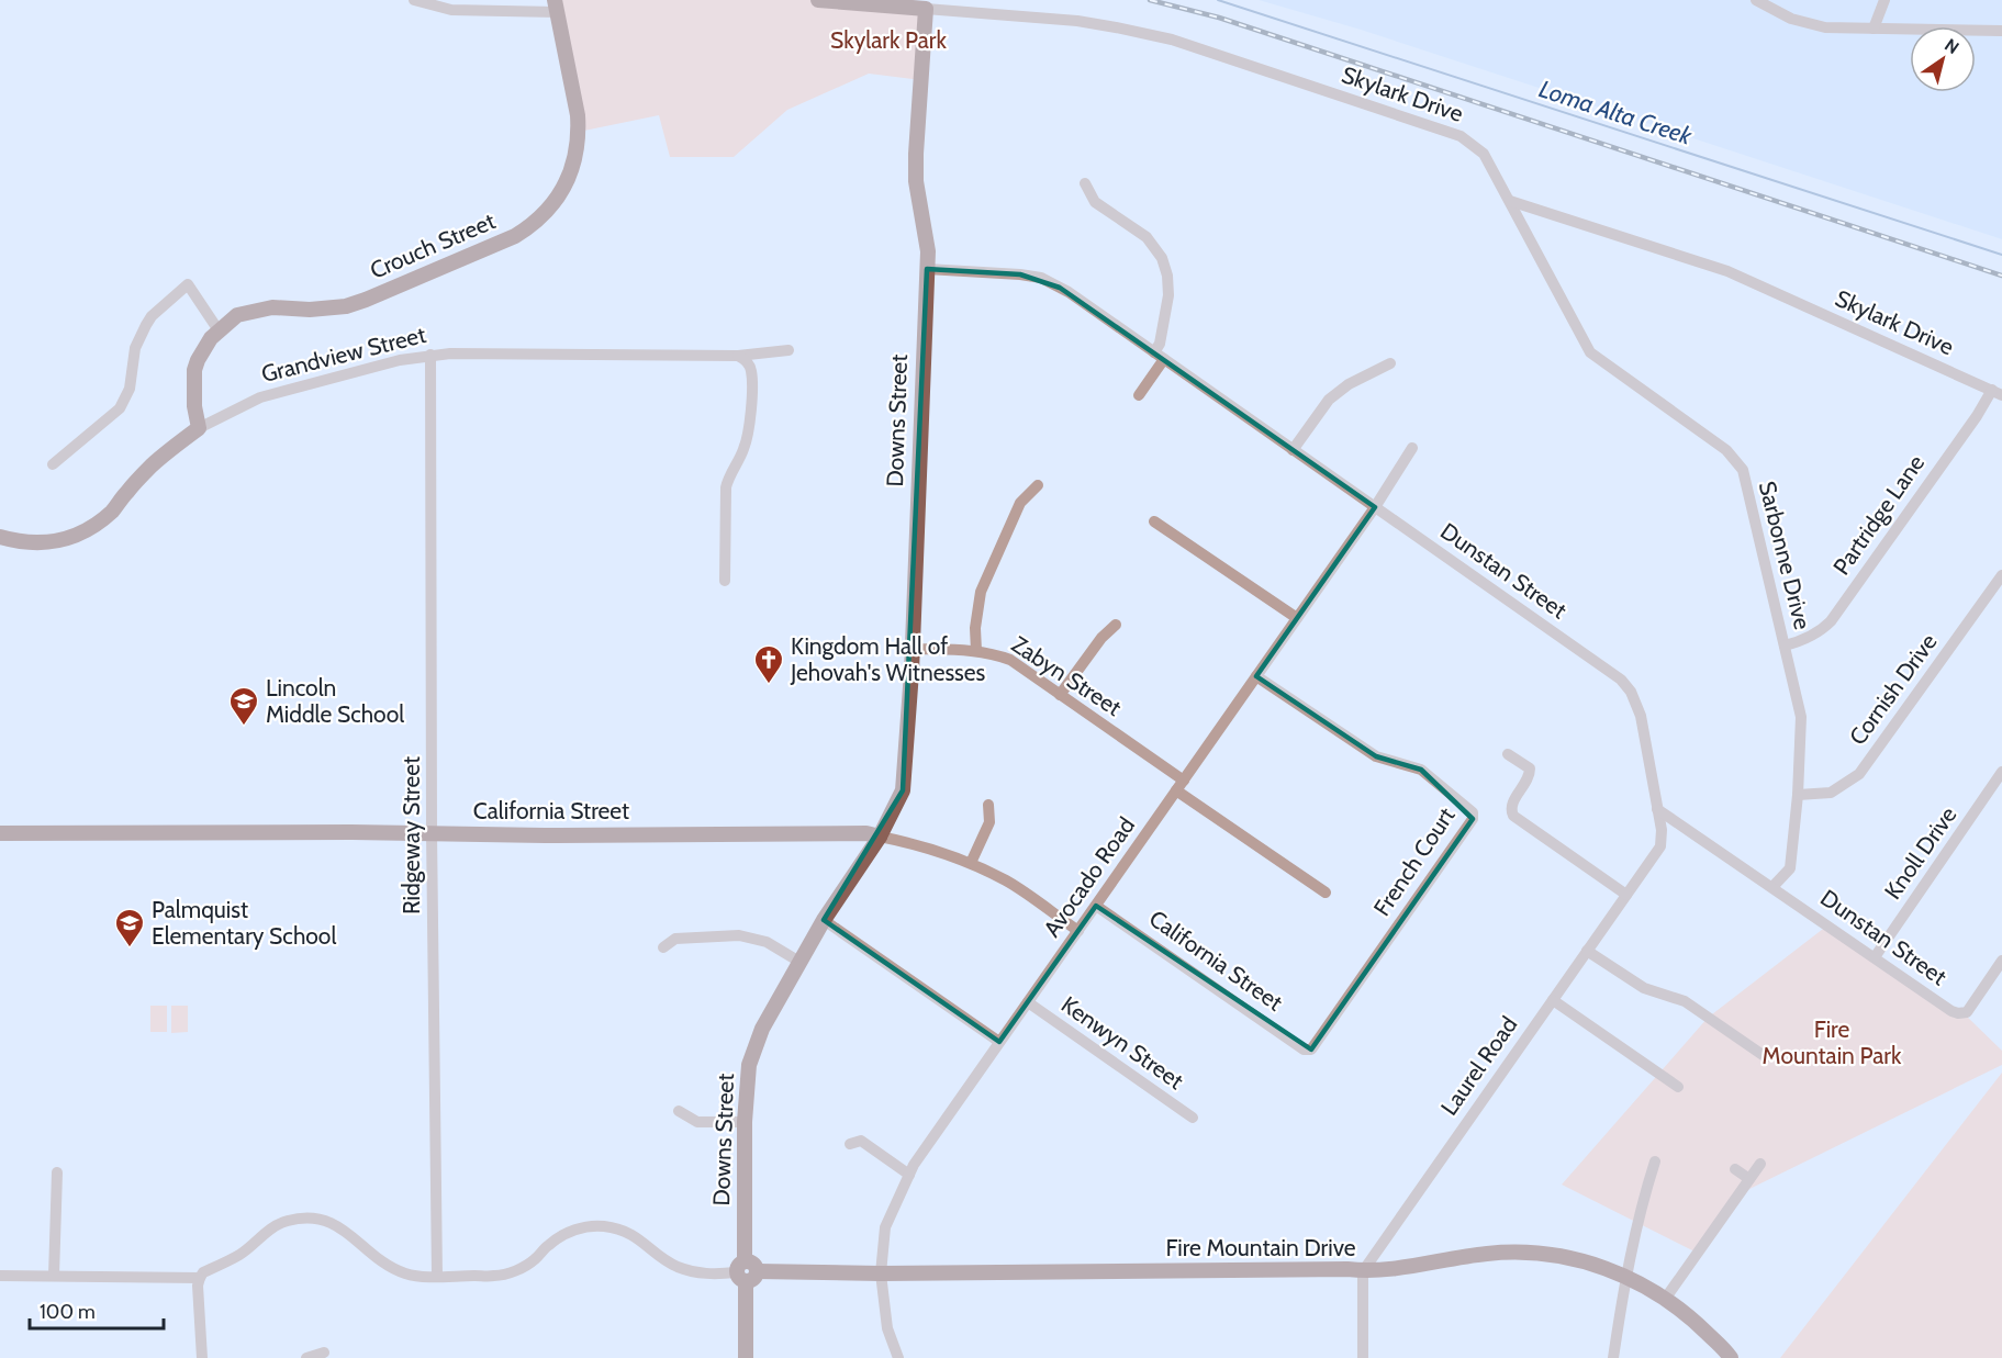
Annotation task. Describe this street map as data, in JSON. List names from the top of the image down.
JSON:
{
  "streets": {
    "main road": [
      "Crouch Street",
      "Grandview Street",
      "Downs Street",
      "California Street",
      "Fire Mountain Drive"
    ],
    "street": [
      "Skylark Drive",
      "Partridge Lane",
      "Sarbonne Drive",
      "Dunstan Street",
      "Zabyn Street",
      "Cornish Drive",
      "Ridgeway Street",
      "Knoll Drive",
      "French Court",
      "Avocado Road",
      "Kenwyn Street",
      "Laurel Road"
    ]
  },
  "crossings": [
    ["Skylark Drive", "Downs Street"],
    ["Skylark Drive", "Partridge Lane"],
    ["Skylark Drive", "Sarbonne Drive"],
    ["Crouch Street", "Grandview Street"],
    ["Grandview Street", "Ridgeway Street"],
    ["Downs Street", "Dunstan Street"],
    ["Downs Street", "Zabyn Street"],
    ["Downs Street", "California Street"],
    ["Downs Street", "Fire Mountain Drive"],
    ["Partridge Lane", "Sarbonne Drive"],
    ["Sarbonne Drive", "Dunstan Street"],
    ["Sarbonne Drive", "Cornish Drive"],
    ["Dunstan Street", "Knoll Drive"],
    ["Dunstan Street", "Avocado Road"],
    ["Dunstan Street", "Laurel Road"],
    ["Zabyn Street", "Avocado Road"],
    ["California Street", "Ridgeway Street"],
    ["California Street", "French Court"],
    ["California Street", "Avocado Road"],
    ["French Court", "Avocado Road"],
    ["Avocado Road", "Kenwyn Street"],
    ["Avocado Road", "Fire Mountain Drive"],
    ["Laurel Road", "Fire Mountain Drive"]
  ],
  "water": ["Loma Alta Creek"],
  "parks": ["Skylark Park", "Fire Mountain Park"],
  "places": {
    "church": ["Kingdom Hall of Jehovah's Witnesses"],
    "school or university": ["Lincoln Middle School", "Palmquist Elementary School"]
  },
  "scale_bar": "100 m",
  "north": "top right"
}
